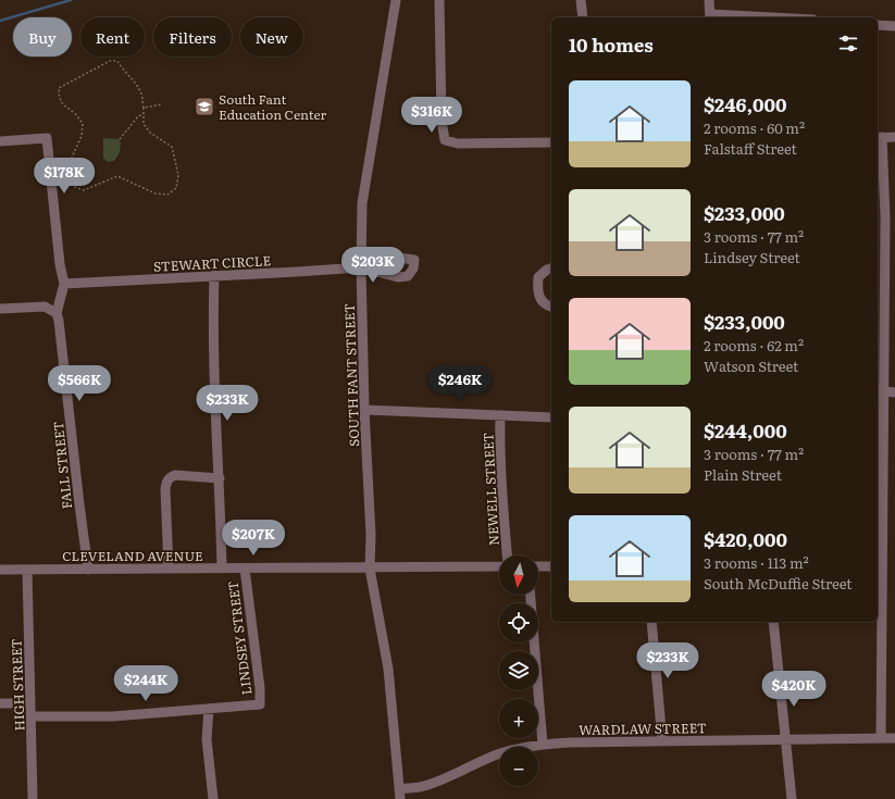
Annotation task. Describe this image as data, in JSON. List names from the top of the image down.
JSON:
{
  "streets": {
    "street": [
      "STEWART CIRCLE",
      "SOUTH FANT STREET",
      "FALL STREET",
      "NEWELL STREET",
      "CLEVELAND AVENUE",
      "LINDSEY STREET",
      "HIGH STREET",
      "WARDLAW STREET"
    ]
  },
  "crossings": [
    ["STEWART CIRCLE", "SOUTH FANT STREET"],
    ["STEWART CIRCLE", "LINDSEY STREET"],
    ["SOUTH FANT STREET", "CLEVELAND AVENUE"],
    ["FALL STREET", "CLEVELAND AVENUE"],
    ["CLEVELAND AVENUE", "LINDSEY STREET"],
    ["CLEVELAND AVENUE", "HIGH STREET"]
  ],
  "places": {
    "school or university": ["South Fant Education Center"]
  },
  "north": "bottom",
  "page": {
    "chip": [
      "Buy",
      "Rent",
      "Filters",
      "New"
    ],
    "heading": "10 homes",
    "list": [
      {
        "name": "$246,000",
        "note": "2 rooms · 60 m² · Falstaff Street"
      },
      {
        "name": "$233,000",
        "note": "3 rooms · 77 m² · Lindsey Street"
      },
      {
        "name": "$233,000",
        "note": "2 rooms · 62 m² · Watson Street"
      },
      {
        "name": "$244,000",
        "note": "3 rooms · 77 m² · Plain Street"
      },
      {
        "name": "$420,000",
        "note": "3 rooms · 113 m² · South McDuffie Street"
      }
    ],
    "price": [
      "$316K",
      "$178K",
      "$203K",
      "$566K",
      "$246K",
      "$233K",
      "$207K",
      "$233K",
      "$244K",
      "$420K"
    ],
    "map_buttons": ["+", "−"]
  }
}
